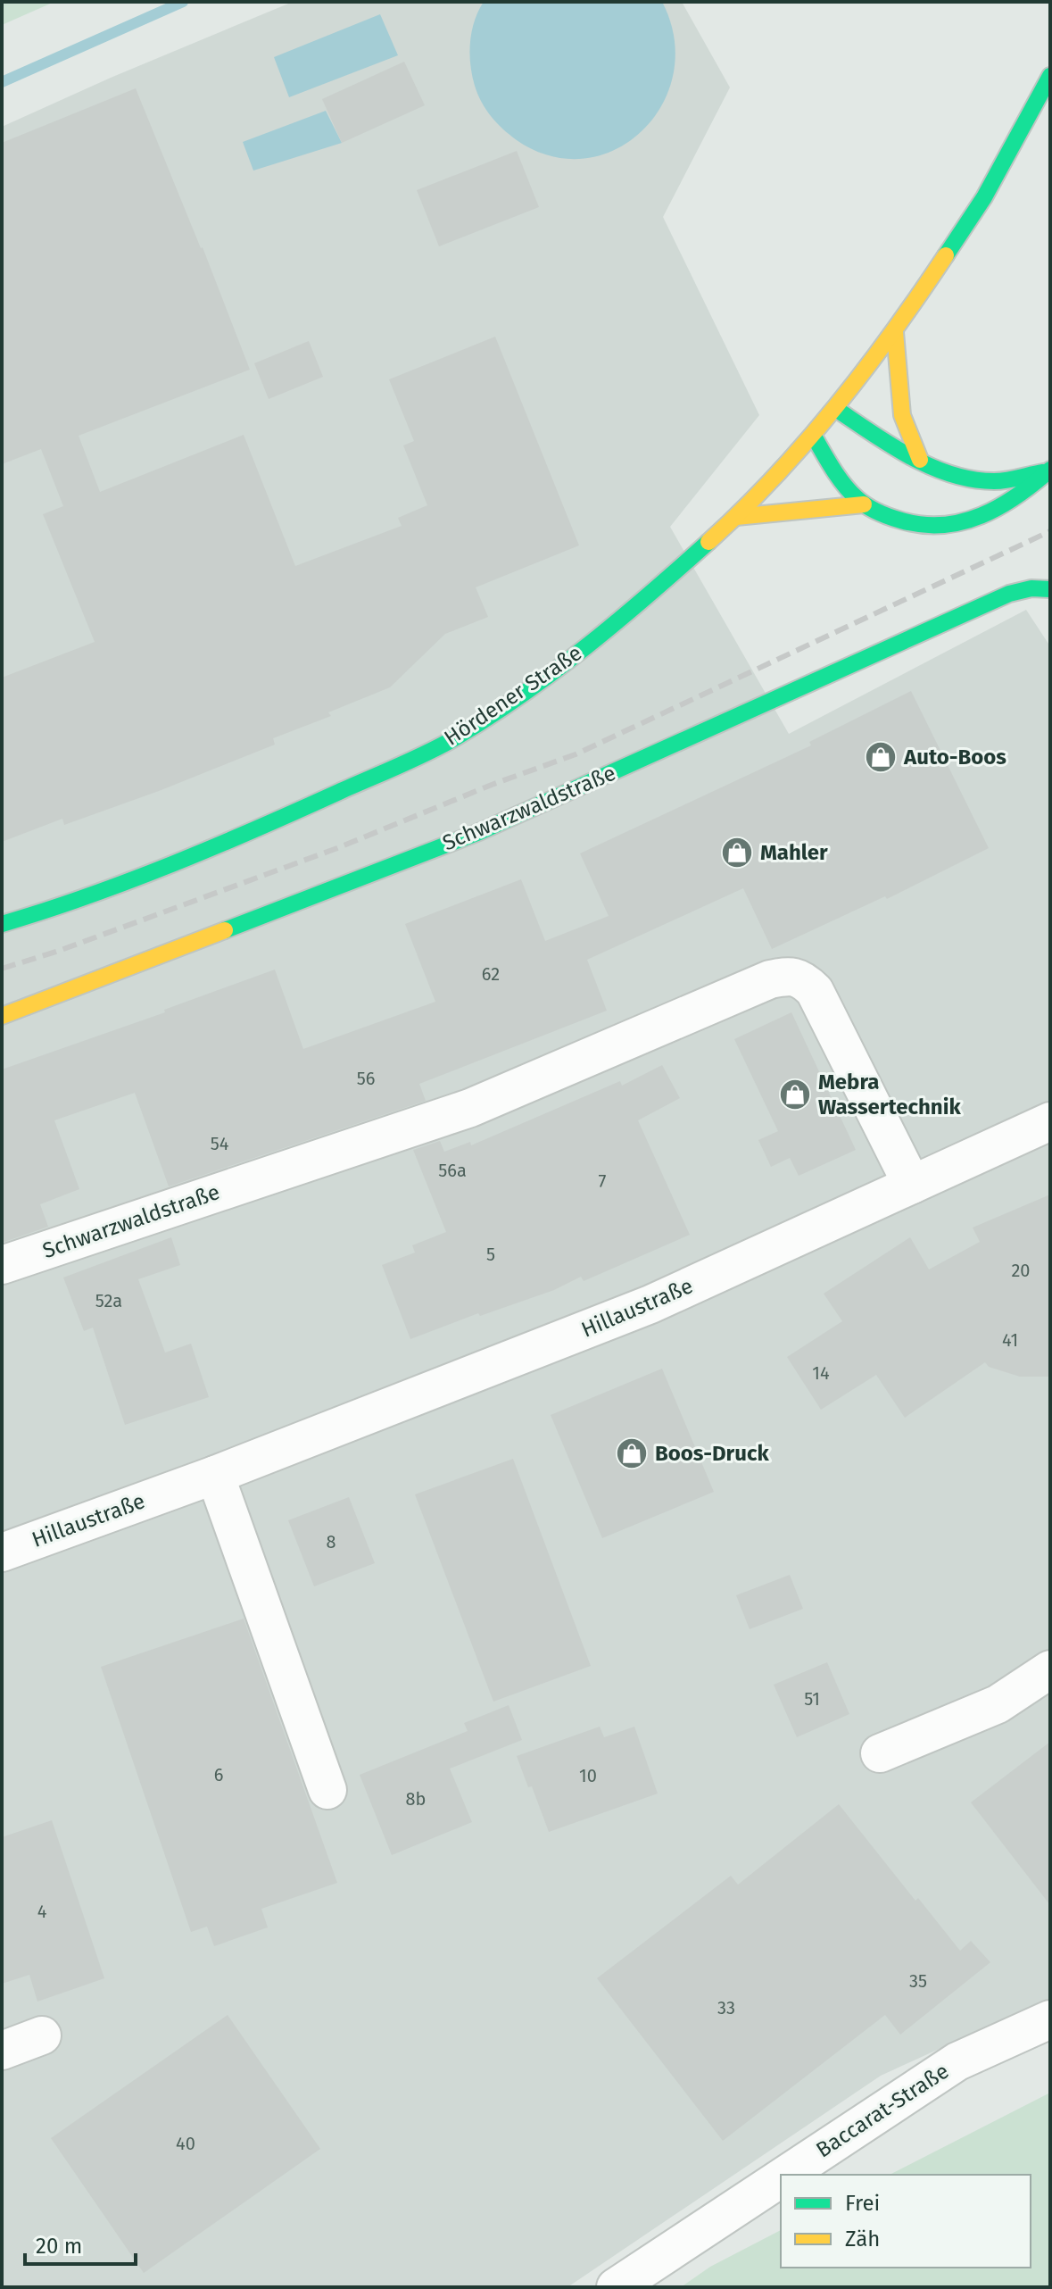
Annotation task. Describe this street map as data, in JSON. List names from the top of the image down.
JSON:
{
  "streets": {
    "street": [
      "Hördener Straße",
      "Schwarzwaldstraße",
      "Hillaustraße",
      "Baccarat-Straße"
    ]
  },
  "crossings": [
    ["Schwarzwaldstraße", "Hillaustraße"]
  ],
  "places": {
    "shop": [
      "Auto-Boos",
      "Mahler",
      "Mebra Wassertechnik",
      "Boos-Druck"
    ]
  },
  "house_numbers": [
    "62",
    "56",
    "54",
    "56a",
    "7",
    "5",
    "20",
    "52a",
    "41",
    "14",
    "8",
    "51",
    "6",
    "10",
    "8b",
    "4",
    "35",
    "33",
    "40"
  ],
  "legend": ["Frei", "Zäh"],
  "scale_bar": "20 m"
}
